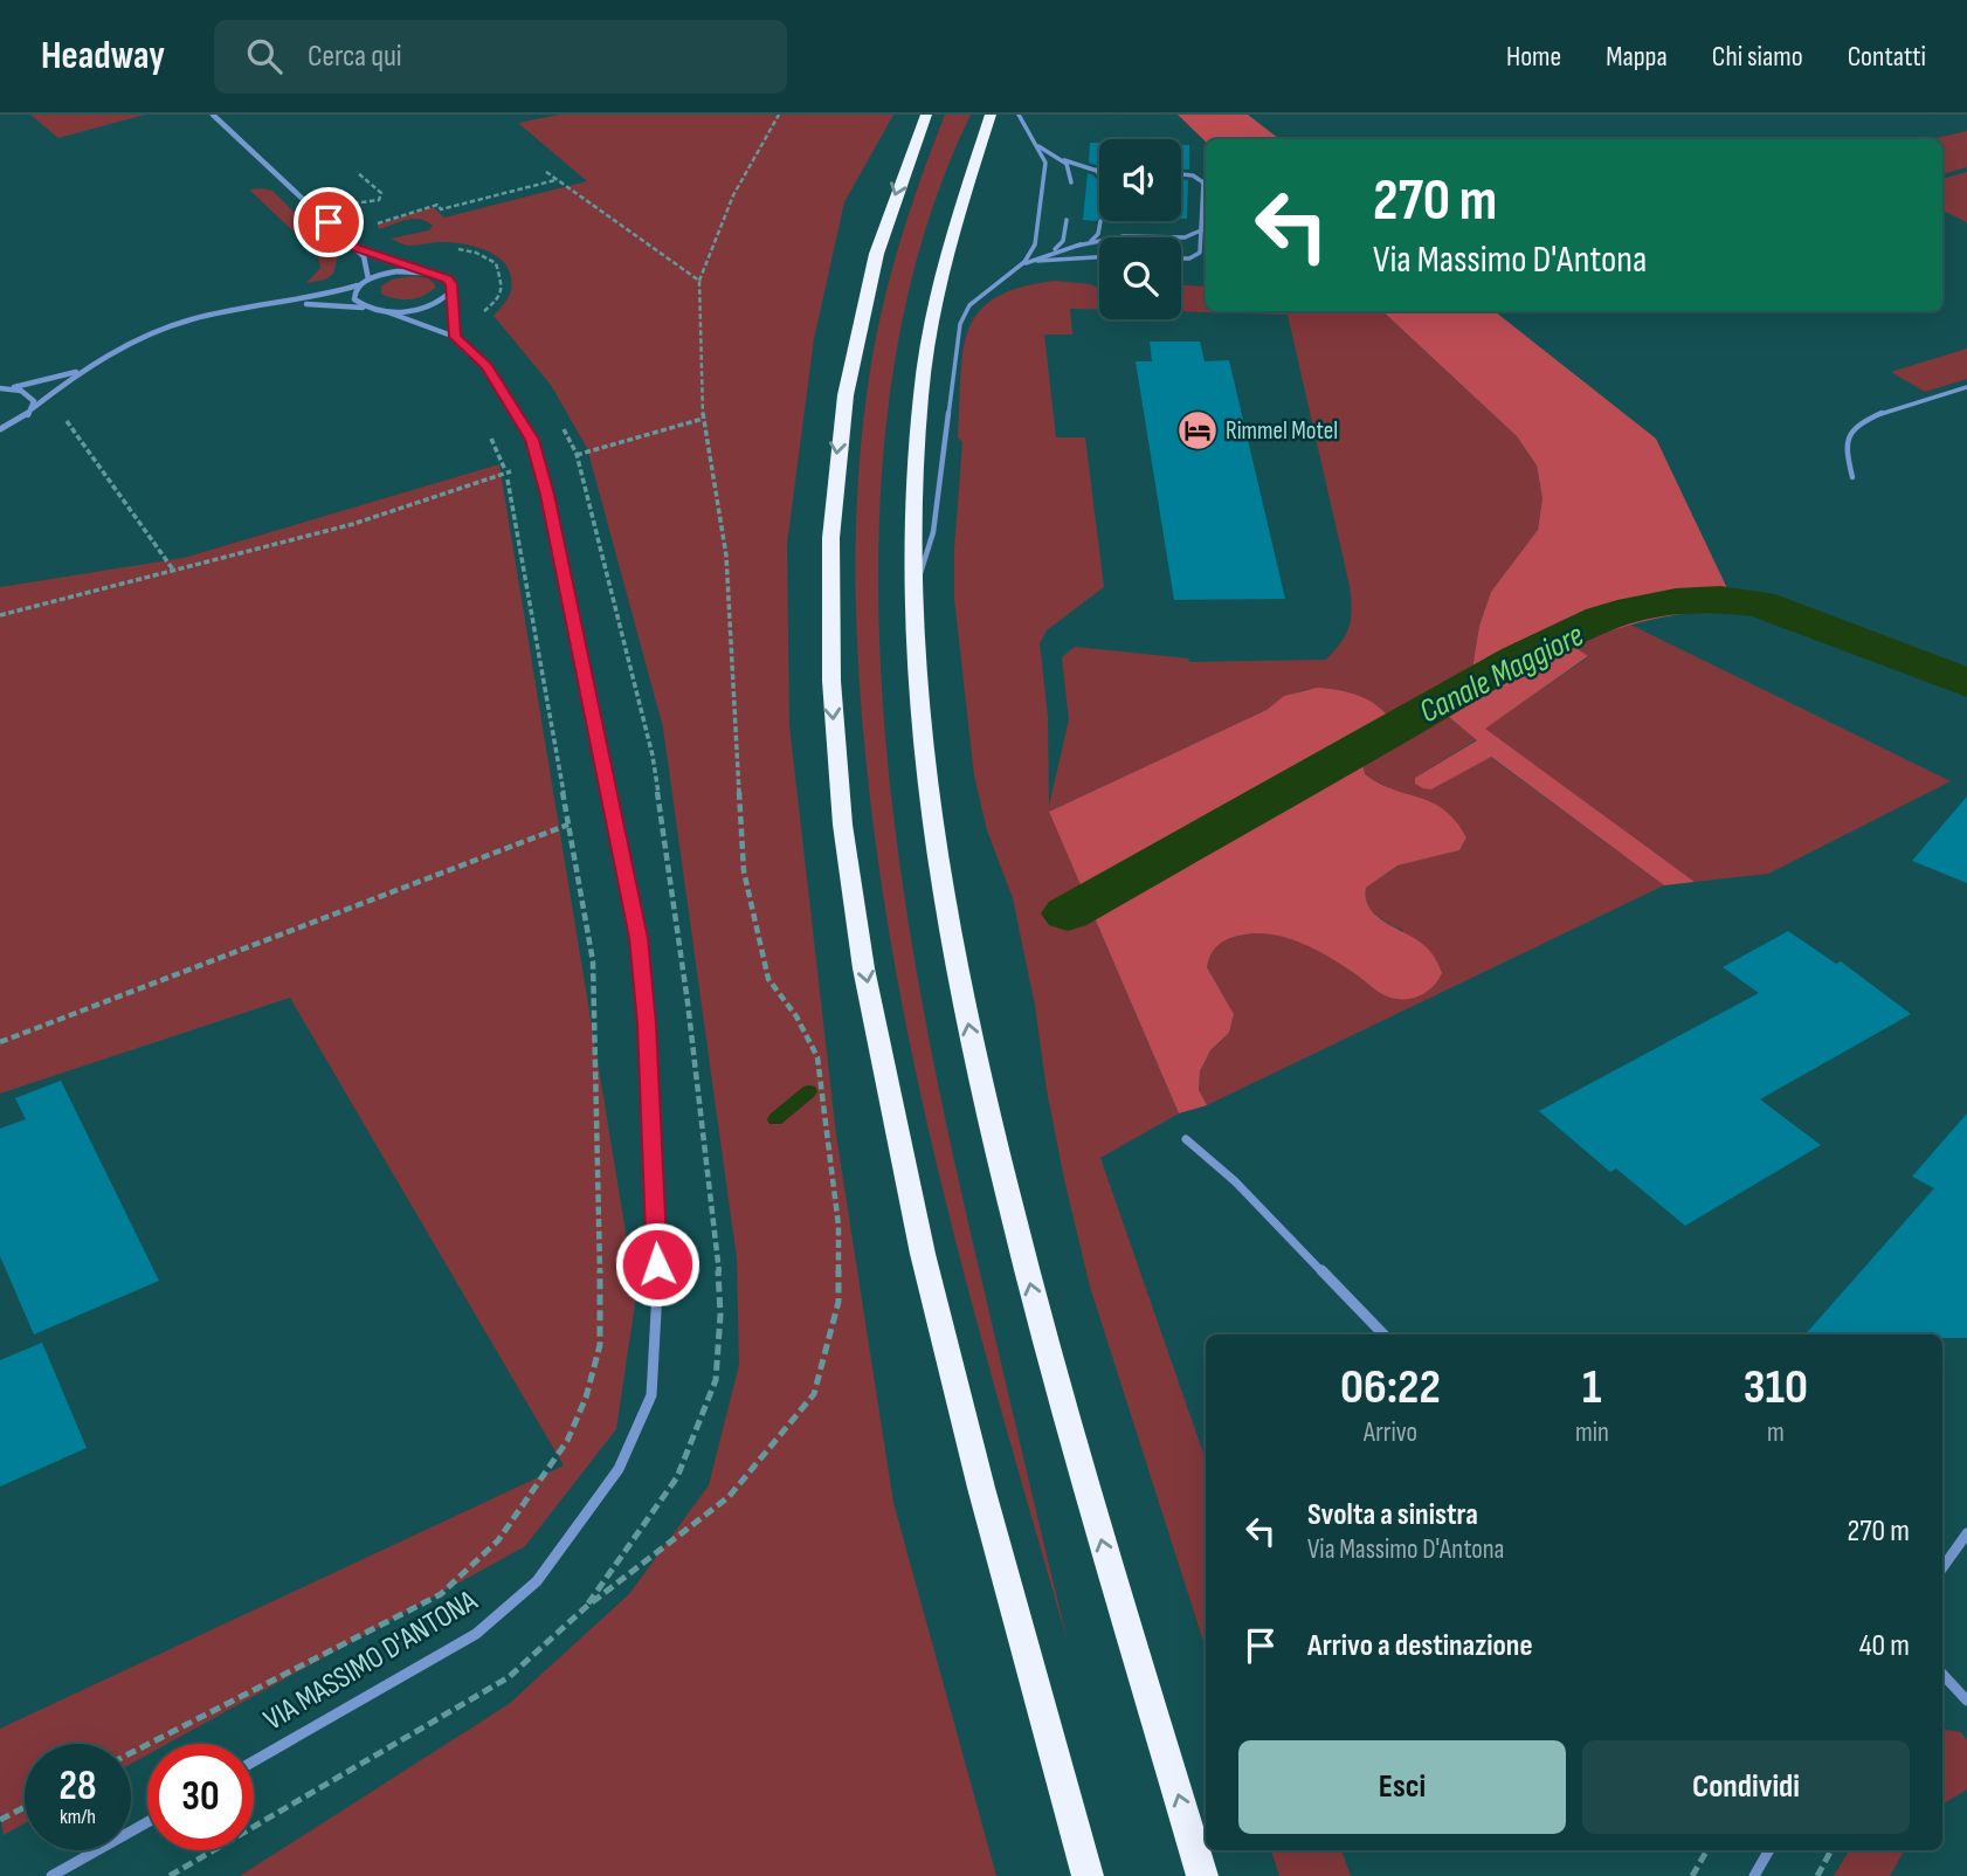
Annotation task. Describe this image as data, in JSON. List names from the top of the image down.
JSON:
{
  "streets": {
    "street": ["VIA MASSIMO D'ANTONA"]
  },
  "water": ["Canale Maggiore"],
  "places": {
    "hotel": ["Rimmel Motel"]
  },
  "page": {
    "header": "Headway",
    "search": "Cerca qui",
    "nav": [
      "Home",
      "Mappa",
      "Chi siamo",
      "Contatti"
    ],
    "turn": ["270 m", "Via Massimo D'Antona"],
    "eta": [
      "06:22",
      "Arrivo",
      "1",
      "min",
      "310",
      "m"
    ],
    "list": [
      {
        "name": "Svolta a sinistra",
        "note": "Via Massimo D'Antona",
        "value": "270 m"
      },
      {
        "name": "Arrivo a destinazione",
        "value": "40 m"
      }
    ],
    "buttons": ["Esci", "Condividi"],
    "speed": "28 km/h",
    "limit": "30"
  }
}
